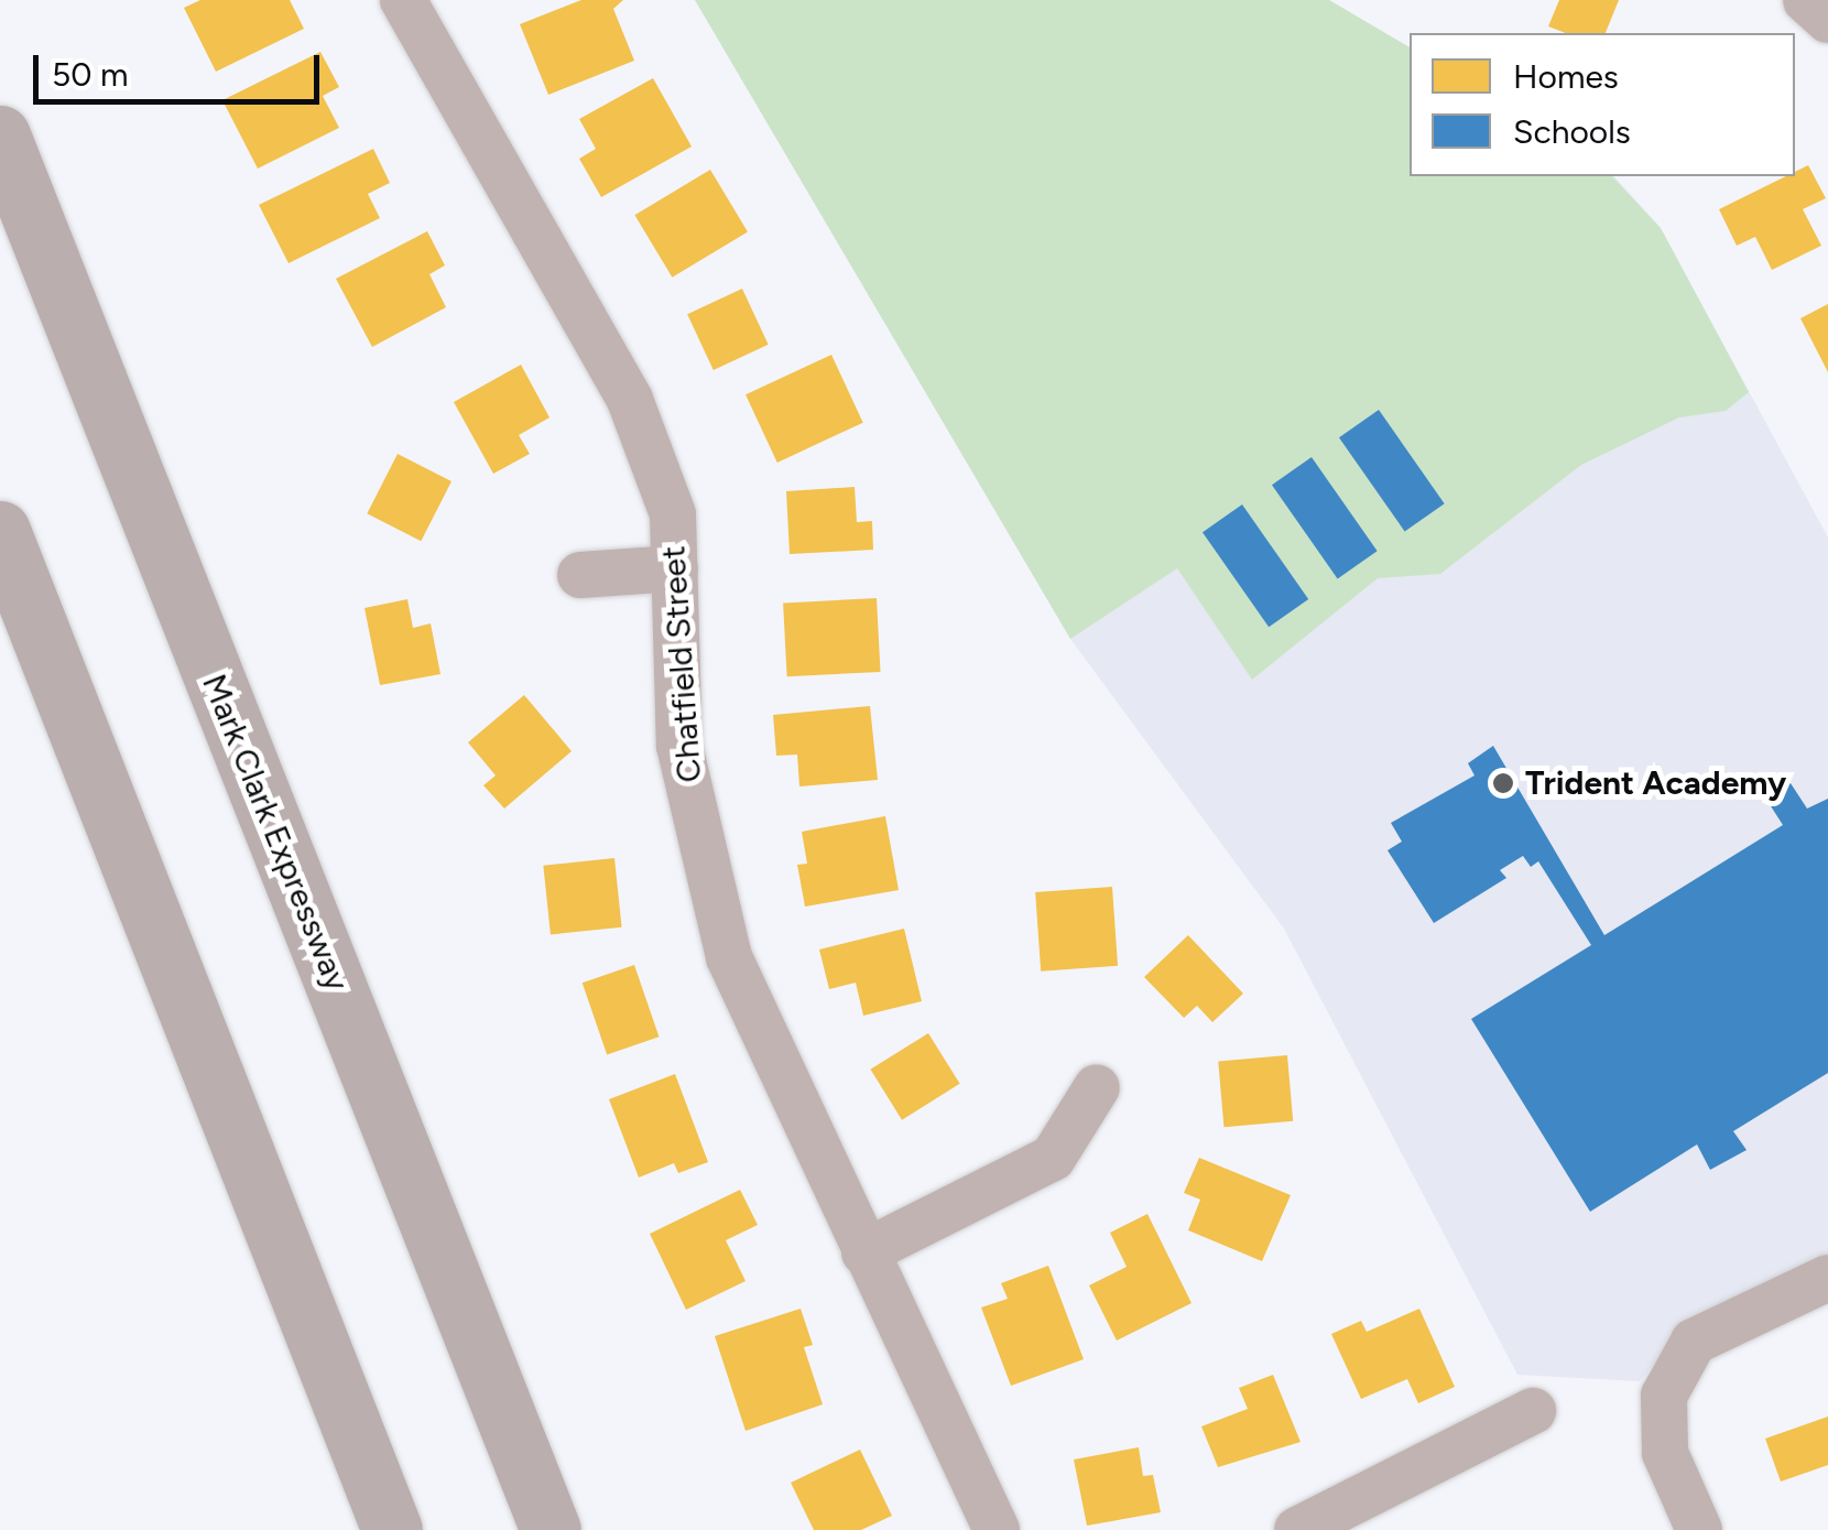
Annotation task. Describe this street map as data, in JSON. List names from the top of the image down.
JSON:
{
  "streets": {
    "highway": ["Mark Clark Expressway"],
    "street": ["Chatfield Street"]
  },
  "places": ["Trident Academy"],
  "legend": ["Homes", "Schools"],
  "scale_bar": "50 m"
}
